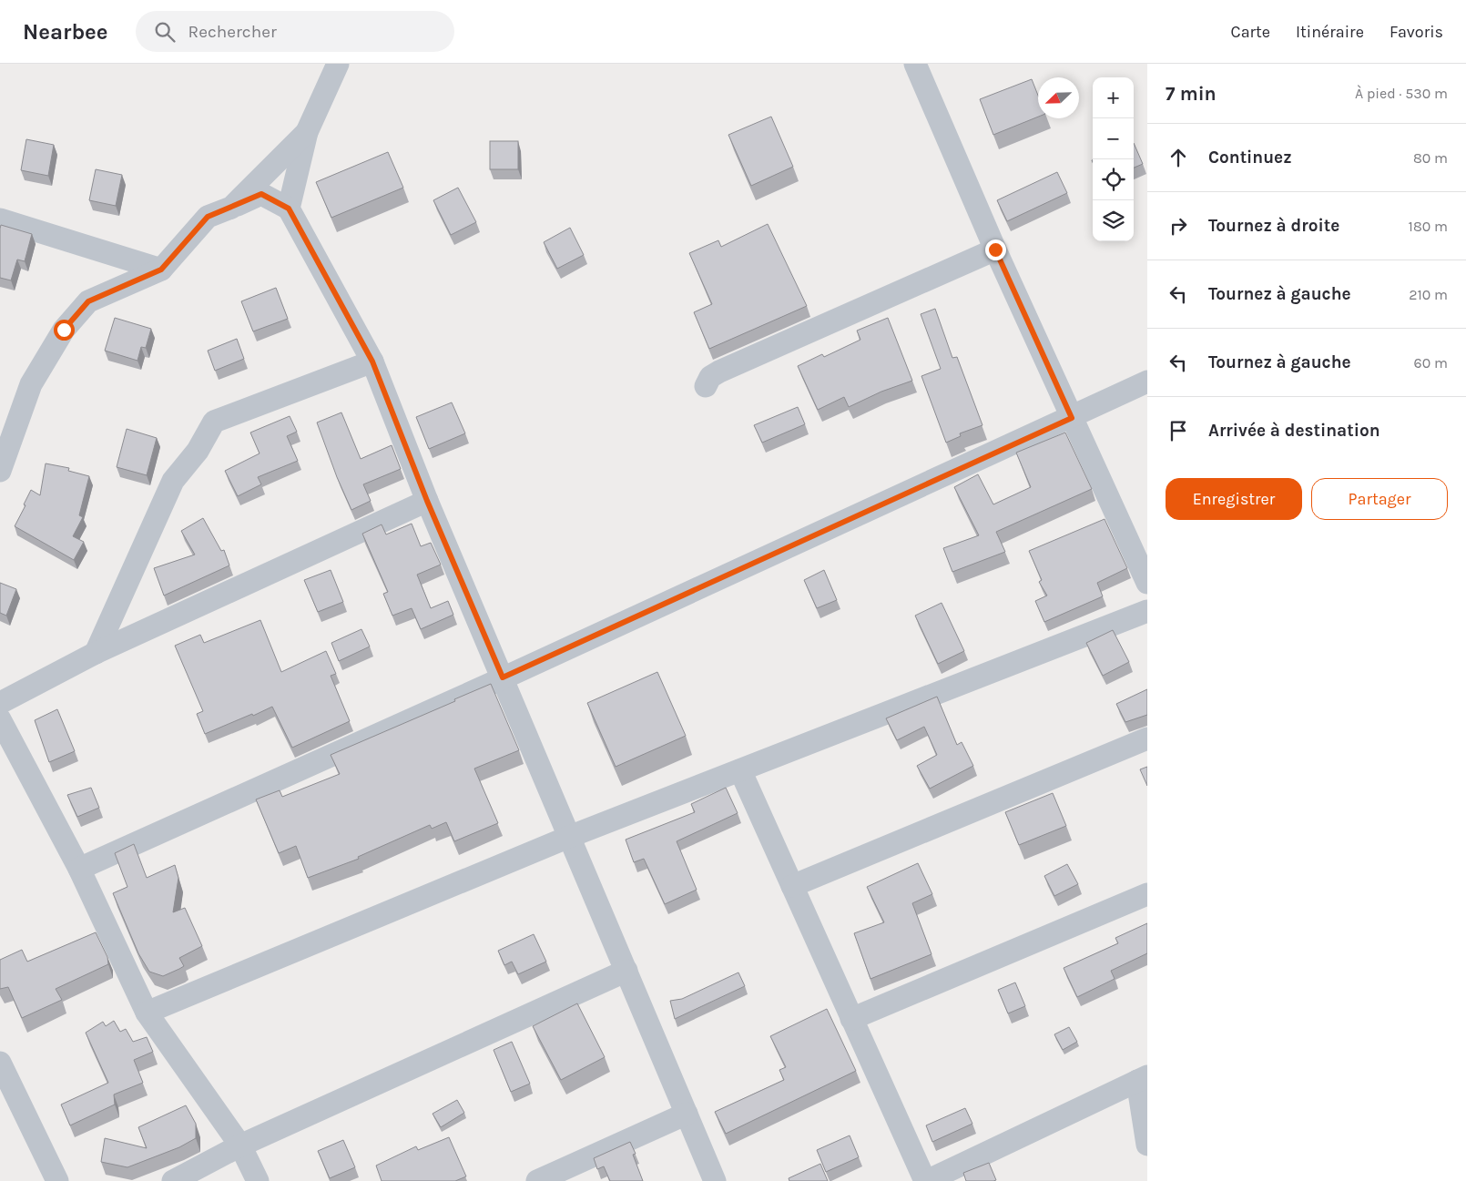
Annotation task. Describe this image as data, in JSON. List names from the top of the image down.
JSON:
{
  "north": "bottom left",
  "page": {
    "header": "Nearbee",
    "search": "Rechercher",
    "nav": ["Carte", "Itinéraire", "Favoris"],
    "heading": ["7 min", "À pied · 530 m"],
    "map_buttons": ["+", "−"],
    "list": [
      ["Continuez", "80 m"],
      ["Tournez à droite", "180 m"],
      ["Tournez à gauche", "210 m"],
      ["Tournez à gauche", "60 m"],
      "Arrivée à destination"
    ],
    "buttons": ["Enregistrer", "Partager"]
  }
}
